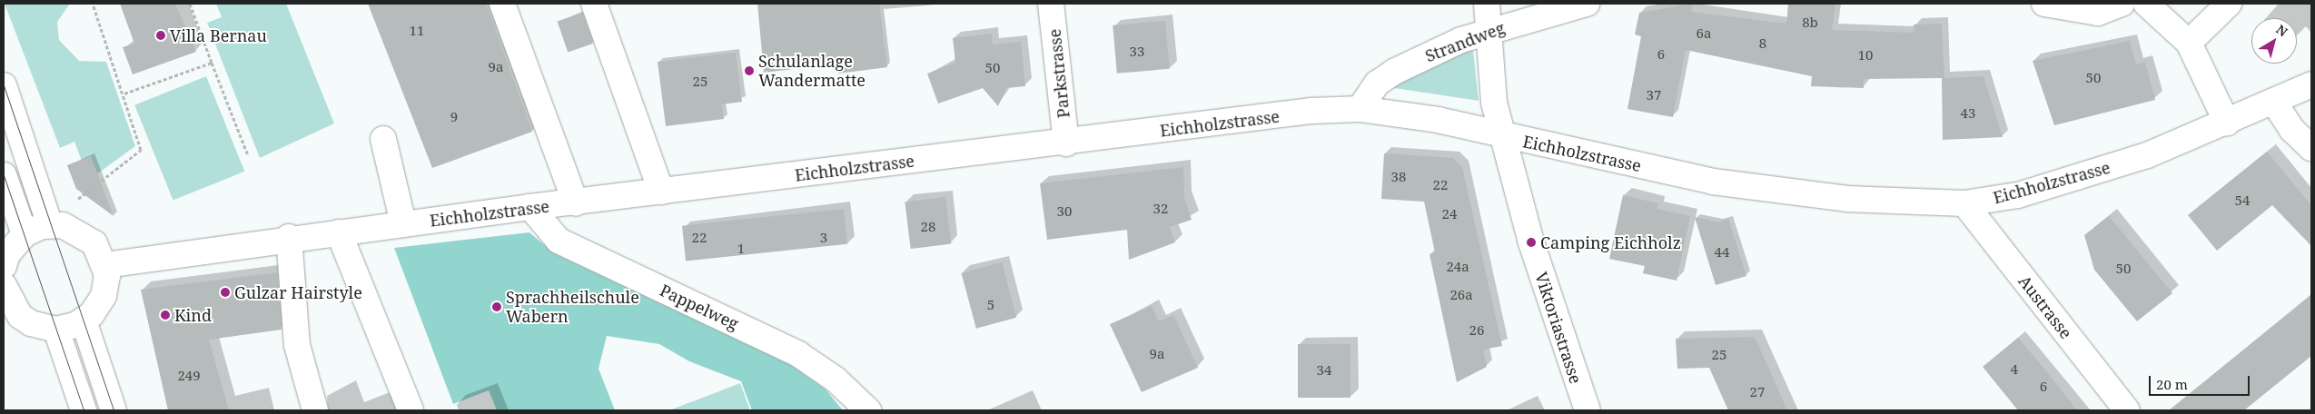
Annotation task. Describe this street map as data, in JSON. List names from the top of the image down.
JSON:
{
  "streets": {
    "street": [
      "Strandweg",
      "Parkstrasse",
      "Eichholzstrasse",
      "Pappelweg",
      "Austrasse",
      "Viktoriastrasse"
    ]
  },
  "crossings": [
    ["Strandweg", "Eichholzstrasse"],
    ["Strandweg", "Viktoriastrasse"],
    ["Parkstrasse", "Eichholzstrasse"],
    ["Eichholzstrasse", "Pappelweg"],
    ["Eichholzstrasse", "Austrasse"],
    ["Eichholzstrasse", "Viktoriastrasse"]
  ],
  "places": [
    "Villa Bernau",
    "Schulanlage Wandermatte",
    "Camping Eichholz",
    "Gulzar Hairstyle",
    "Sprachheilschule Wabern",
    "Kind"
  ],
  "house_numbers": [
    "8b",
    "11",
    "6a",
    "8",
    "33",
    "6",
    "10",
    "9a",
    "50",
    "50",
    "25",
    "37",
    "43",
    "9",
    "38",
    "22",
    "54",
    "32",
    "30",
    "24",
    "28",
    "22",
    "3",
    "1",
    "44",
    "24a",
    "50",
    "26a",
    "5",
    "26",
    "9a",
    "25",
    "4",
    "34",
    "249",
    "6",
    "27"
  ],
  "scale_bar": "20 m",
  "north": "top right"
}
